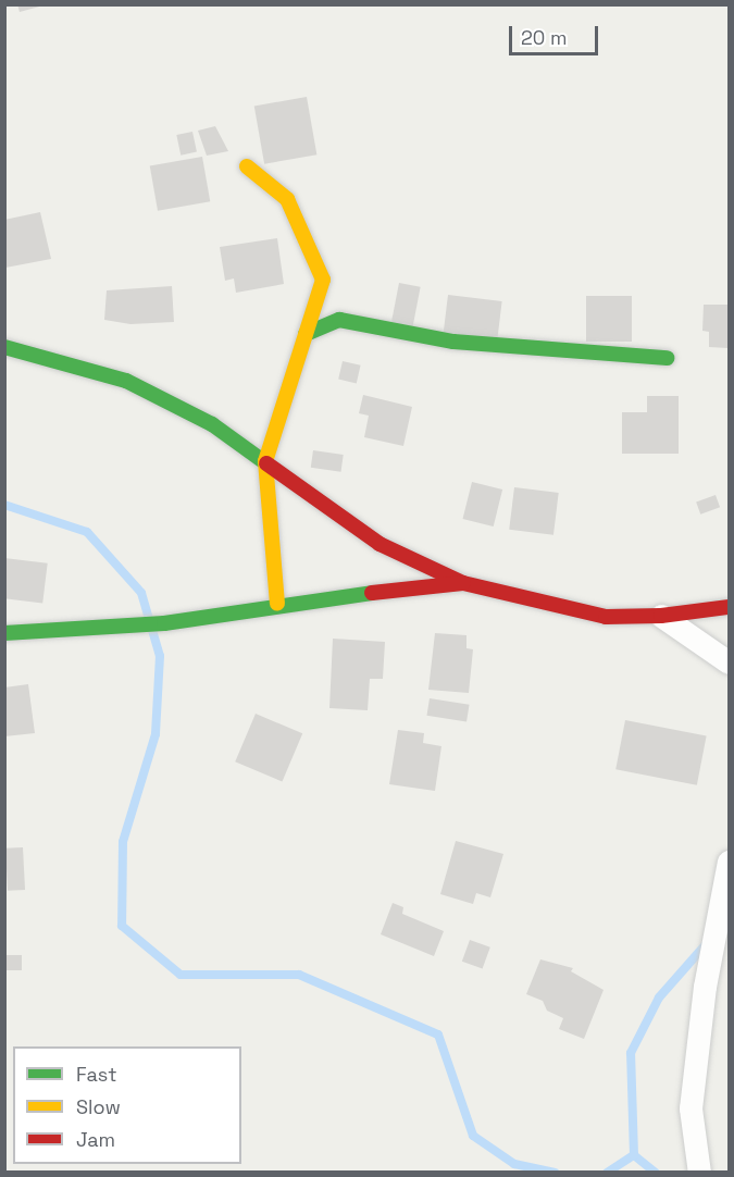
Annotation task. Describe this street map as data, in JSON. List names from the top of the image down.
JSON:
{
  "legend": ["Fast", "Slow", "Jam"],
  "scale_bar": "20 m"
}
